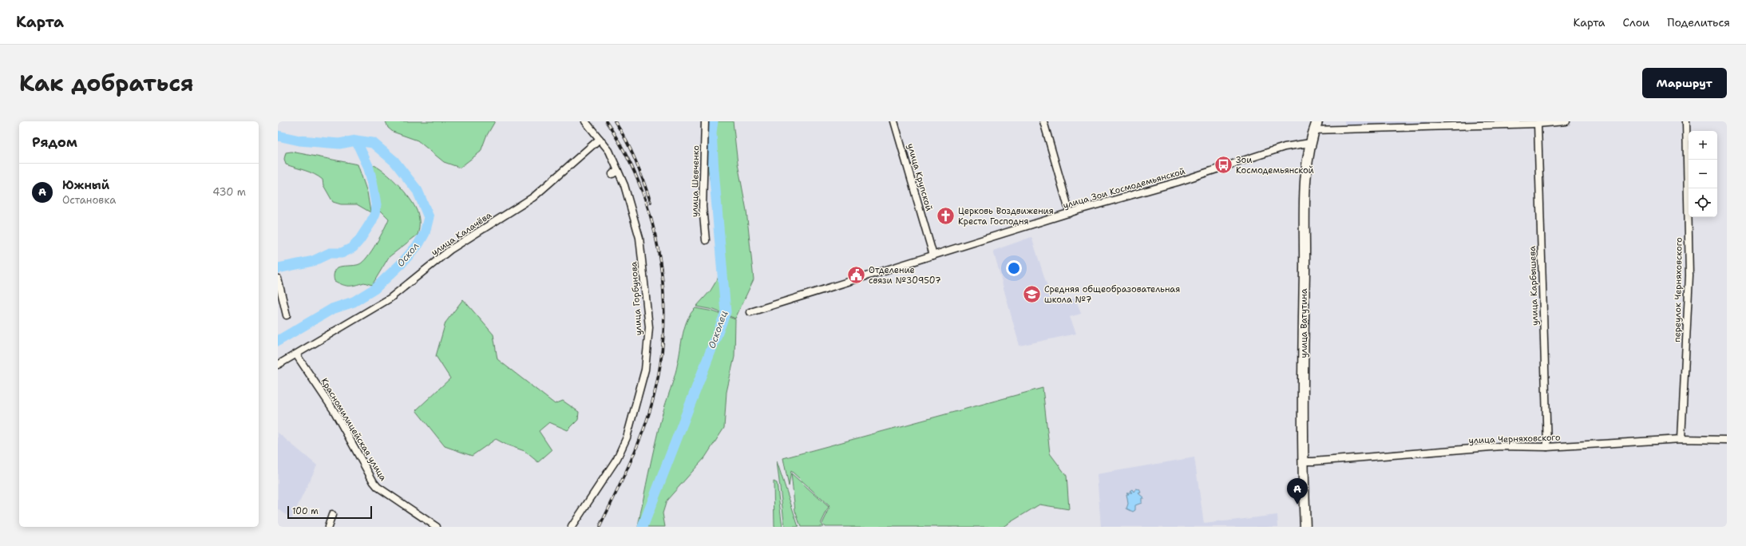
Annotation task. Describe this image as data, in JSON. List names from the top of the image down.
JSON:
{
  "streets": {
    "main road": ["улица Ватутина"],
    "street": [
      "улица Крупской",
      "улица Шевченко",
      "улица Зои Космодемьянской",
      "улица Калачёва",
      "улица Карбышева",
      "переулок Черняховского",
      "улица Горбунова",
      "Красномилицейская улица",
      "улица Черняховского"
    ]
  },
  "crossings": [
    ["улица Крупской", "улица Зои Космодемьянской"],
    ["улица Зои Космодемьянской", "улица Ватутина"],
    ["улица Калачёва", "улица Горбунова"],
    ["улица Калачёва", "Красномилицейская улица"],
    ["улица Карбышева", "улица Черняховского"],
    ["переулок Черняховского", "улица Черняховского"],
    ["улица Ватутина", "улица Черняховского"]
  ],
  "water": ["Оскол", "Осколец"],
  "places": {
    "bus stop": ["Зои Космодемьянской"],
    "church": ["Церковь Воздвижения Креста Господня"],
    "public building": ["Отделение связи №309507"],
    "school or university": ["Средняя общеобразовательная школа №7"]
  },
  "scale_bar": "100 m",
  "page": {
    "header": "Карта",
    "nav": ["Карта", "Слои", "Поделиться"],
    "title": "Как добраться",
    "buttons": "Маршрут",
    "heading": "Рядом",
    "map_buttons": ["+", "−"],
    "list": [
      {
        "mark": "A",
        "name": "Южный",
        "note": "Остановка",
        "value": "430 m"
      }
    ],
    "pins": "A",
    "scale": "100 m"
  }
}
